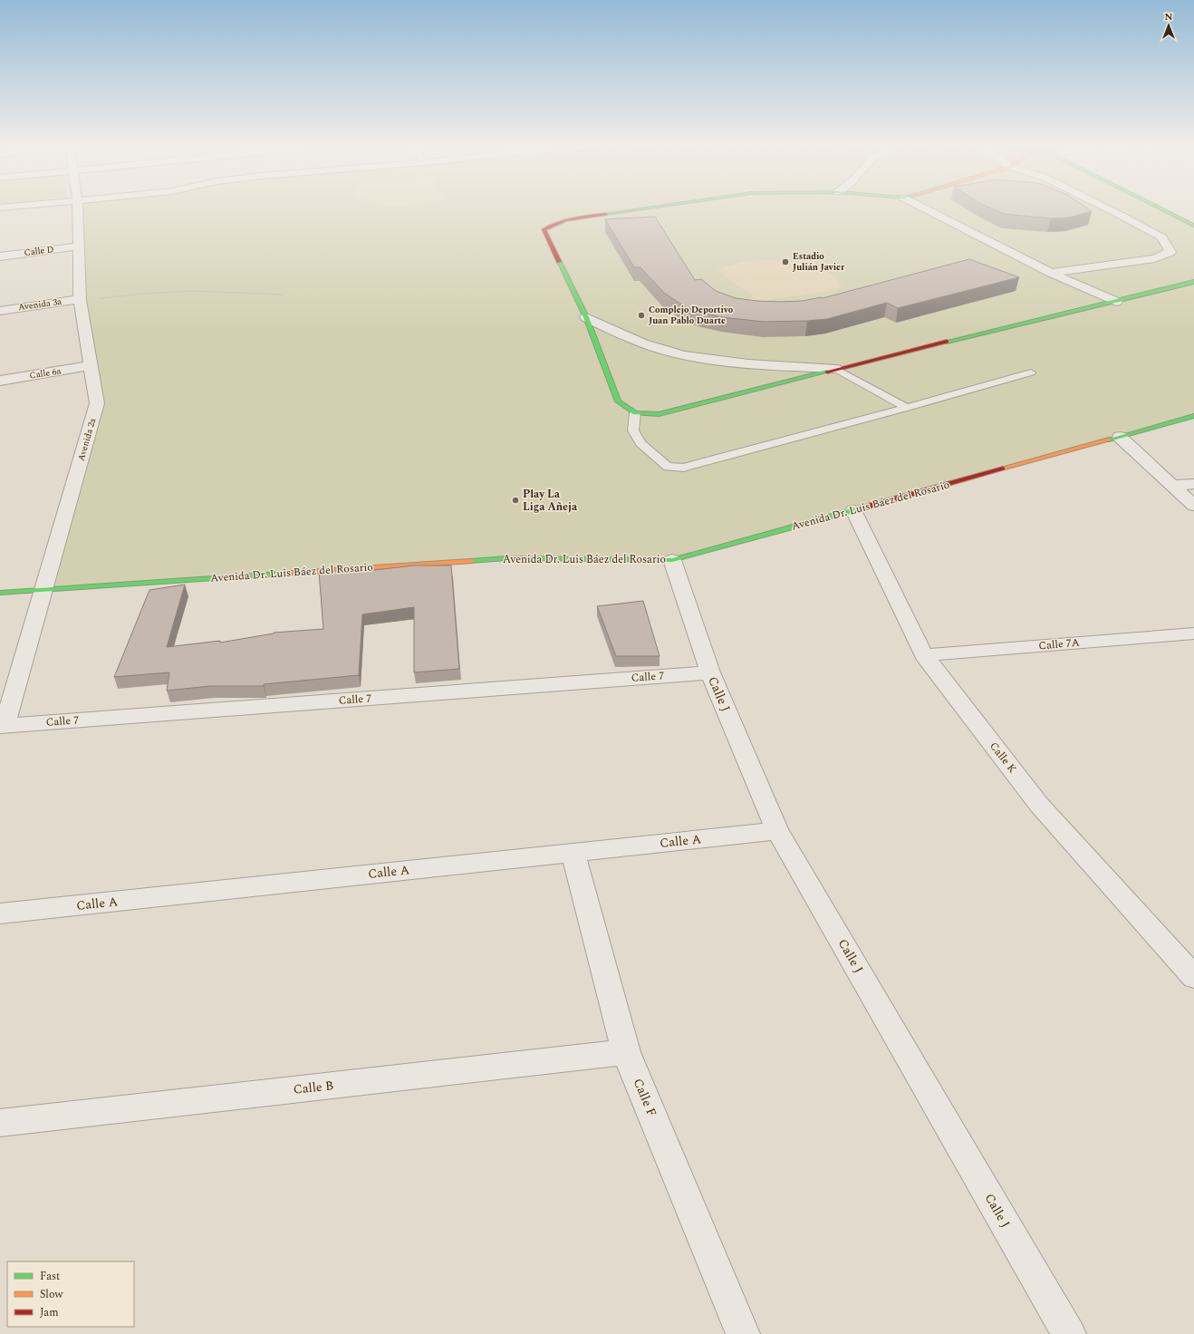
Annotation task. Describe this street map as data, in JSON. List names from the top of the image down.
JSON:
{
  "streets": {
    "street": [
      "Calle D",
      "Avenida 3a",
      "Calle 6a",
      "Avenida 2a",
      "Avenida Dr. Luis Báez del Rosario",
      "Calle 7A",
      "Calle 7",
      "Calle J",
      "Calle K",
      "Calle A",
      "Calle B",
      "Calle F"
    ]
  },
  "crossings": [
    ["Calle D", "Avenida 2a"],
    ["Avenida 3a", "Avenida 2a"],
    ["Calle 6a", "Avenida 2a"],
    ["Avenida 2a", "Avenida Dr. Luis Báez del Rosario"],
    ["Avenida 2a", "Calle 7"],
    ["Avenida Dr. Luis Báez del Rosario", "Calle J"],
    ["Avenida Dr. Luis Báez del Rosario", "Calle K"],
    ["Calle 7A", "Calle K"],
    ["Calle 7", "Calle J"],
    ["Calle J", "Calle A"],
    ["Calle A", "Calle F"],
    ["Calle B", "Calle F"]
  ],
  "places": ["Estadio Julián Javier", "Complejo Deportivo Juan Pablo Duarte", "Play La Liga Añeja"],
  "legend": ["Fast", "Slow", "Jam"],
  "north": "top"
}
